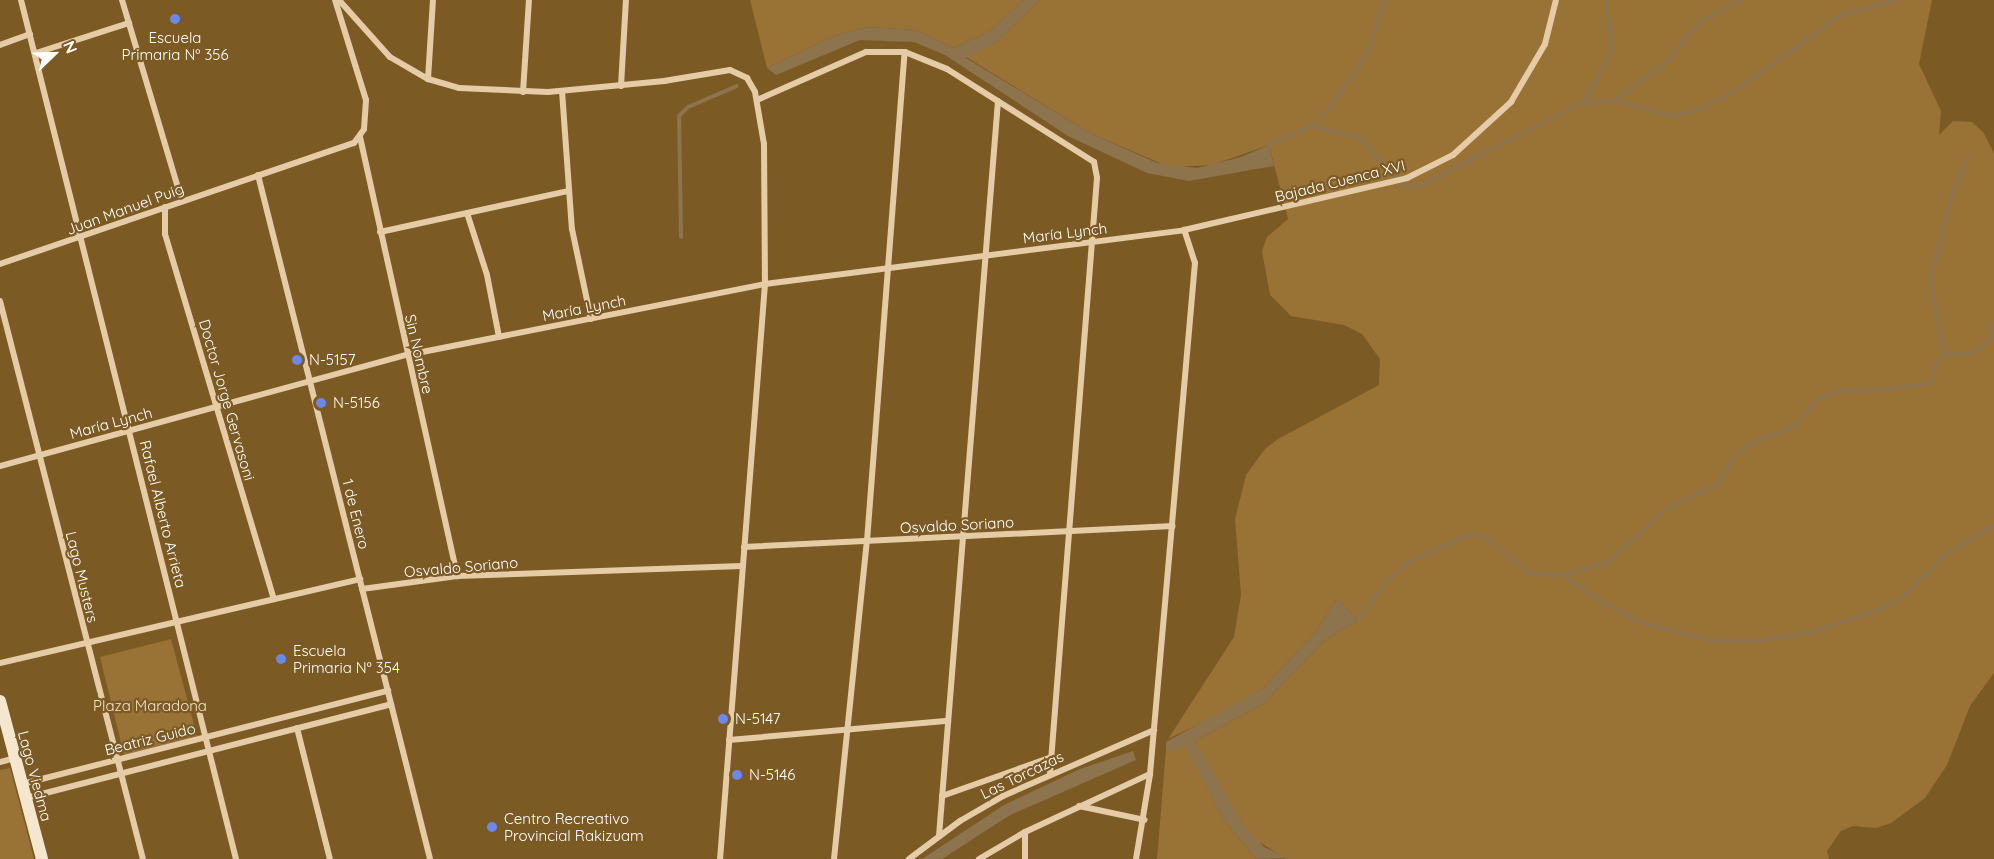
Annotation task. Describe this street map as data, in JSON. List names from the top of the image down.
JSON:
{
  "streets": {
    "main road": ["Lago Viedma"],
    "street": [
      "Bajada Cuenca XVI",
      "Juan Manuel Puig",
      "María Lynch",
      "Sin Nombre",
      "Doctor Jorge Gervasoni",
      "Rafael Alberto Arrieta",
      "1 de Enero",
      "Osvaldo Soriano",
      "Lago Musters",
      "Beatriz Guido",
      "Las Torcazas"
    ]
  },
  "crossings": [
    ["Bajada Cuenca XVI", "María Lynch"],
    ["Juan Manuel Puig", "Doctor Jorge Gervasoni"],
    ["Juan Manuel Puig", "Rafael Alberto Arrieta"],
    ["Juan Manuel Puig", "1 de Enero"],
    ["María Lynch", "Sin Nombre"],
    ["María Lynch", "Doctor Jorge Gervasoni"],
    ["María Lynch", "Rafael Alberto Arrieta"],
    ["María Lynch", "1 de Enero"],
    ["María Lynch", "Lago Musters"],
    ["Sin Nombre", "Osvaldo Soriano"],
    ["Rafael Alberto Arrieta", "Beatriz Guido"],
    ["1 de Enero", "Osvaldo Soriano"],
    ["1 de Enero", "Beatriz Guido"],
    ["Lago Musters", "Beatriz Guido"],
    ["Beatriz Guido", "Lago Viedma"]
  ],
  "parks": ["Plaza Maradona"],
  "places": [
    "Escuela Primaria N° 356",
    "N-5157",
    "N-5156",
    "Escuela Primaria N° 354",
    "N-5147",
    "N-5146",
    "Centro Recreativo Provincial Rakizuam"
  ],
  "north": "top right"
}
